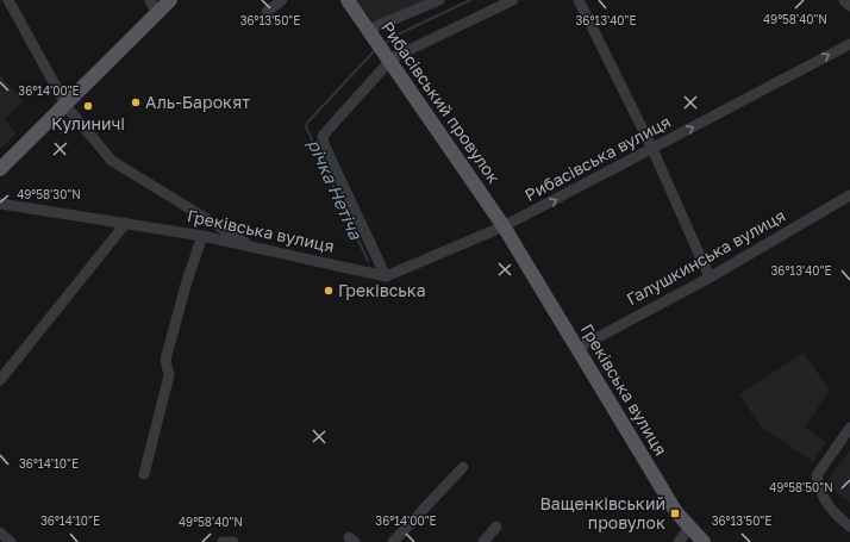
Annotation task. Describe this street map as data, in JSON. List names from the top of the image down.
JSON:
{
  "streets": {
    "main road": ["Рибасівський провулок", "Греківська вулиця"],
    "street": ["Рибасівська вулиця", "Галушкинська вулиця"]
  },
  "crossings": [
    ["Рибасівський провулок", "Рибасівська вулиця"],
    ["Рибасівський провулок", "Греківська вулиця"],
    ["Рибасівська вулиця", "Греківська вулиця"],
    ["Греківська вулиця", "Галушкинська вулиця"]
  ],
  "one_way": ["Рибасівська вулиця"],
  "water": ["річка Нетіча"],
  "places": {
    "other": ["Аль-Барокят", "Кулиничі", "Греківська"],
    "transit": ["Ващенківський провулок"]
  },
  "coordinates": [
    "49°58'40\"N",
    "36°13'50\"E",
    "36°13'40\"E",
    "36°14'00\"E",
    "49°58'30\"N",
    "36°14'10\"E",
    "49°58'50\"N"
  ]
}
